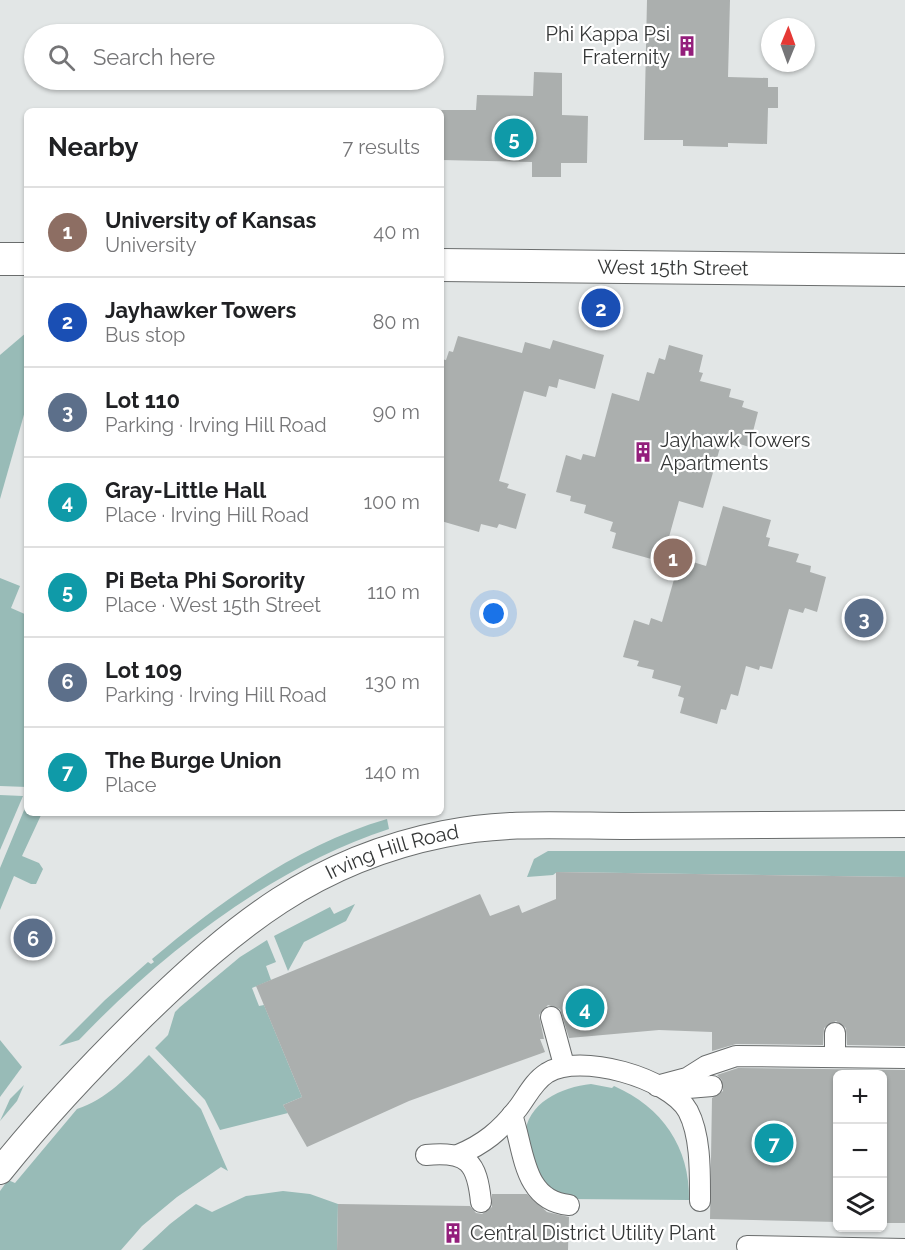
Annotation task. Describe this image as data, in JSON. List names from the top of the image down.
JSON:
{
  "streets": {
    "street": ["West 15th Street", "Irving Hill Road"]
  },
  "places": {
    "building": ["Phi Kappa Psi Fraternity", "Jayhawk Towers Apartments", "Central District Utility Plant"]
  },
  "north": "top",
  "page": {
    "search": "Search here",
    "heading": ["Nearby", "7 results"],
    "pins": [
      "5",
      "2",
      "1",
      "3",
      "6",
      "4",
      "7"
    ],
    "list": [
      {
        "mark": "1",
        "name": "University of Kansas",
        "note": "University",
        "value": "40 m"
      },
      {
        "mark": "2",
        "name": "Jayhawker Towers",
        "note": "Bus stop",
        "value": "80 m"
      },
      {
        "mark": "3",
        "name": "Lot 110",
        "note": "Parking · Irving Hill Road",
        "value": "90 m"
      },
      {
        "mark": "4",
        "name": "Gray-Little Hall",
        "note": "Place · Irving Hill Road",
        "value": "100 m"
      },
      {
        "mark": "5",
        "name": "Pi Beta Phi Sorority",
        "note": "Place · West 15th Street",
        "value": "110 m"
      },
      {
        "mark": "6",
        "name": "Lot 109",
        "note": "Parking · Irving Hill Road",
        "value": "130 m"
      },
      {
        "mark": "7",
        "name": "The Burge Union",
        "note": "Place",
        "value": "140 m"
      }
    ],
    "map_buttons": ["+", "−"]
  }
}
